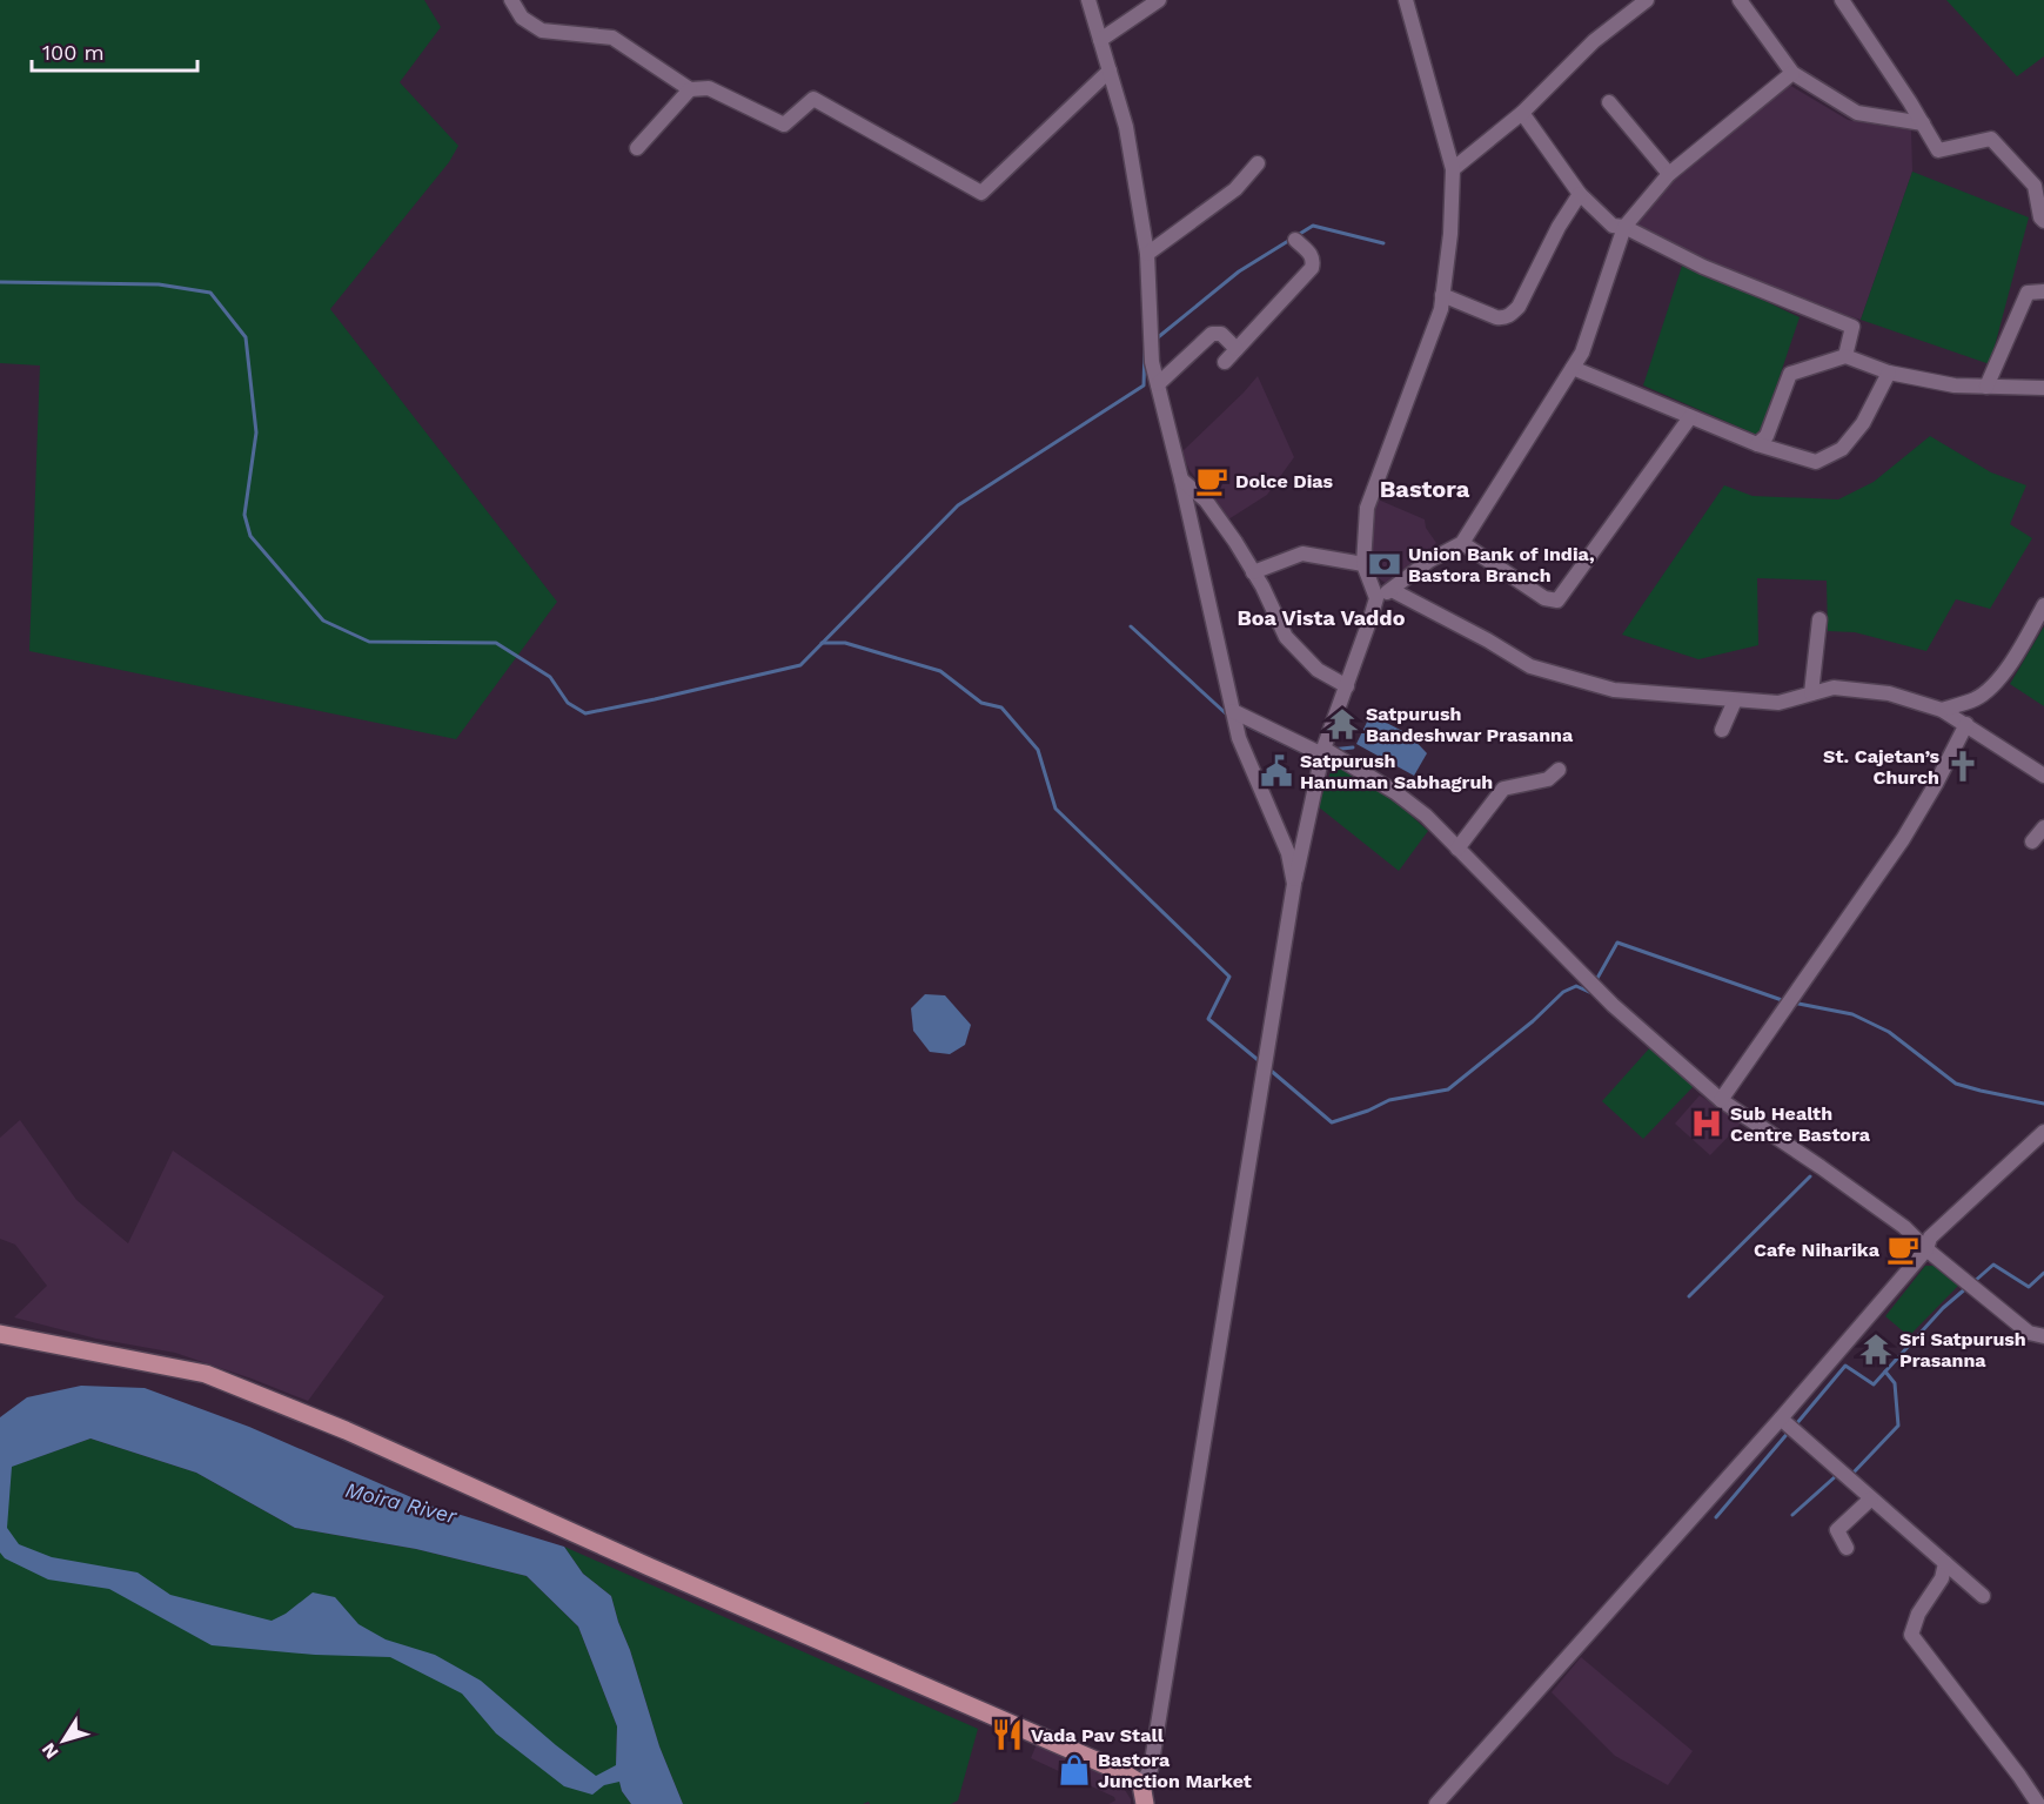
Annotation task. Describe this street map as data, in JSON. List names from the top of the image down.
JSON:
{
  "districts": ["Bastora", "Boa Vista Vaddo"],
  "water": ["Moira River"],
  "places": {
    "cafe": ["Dolce Dias", "Cafe Niharika"],
    "bank": ["Union Bank of India, Bastora Branch"],
    "temple": ["Satpurush Bandeshwar Prasanna", "Sri Satpurush Prasanna"],
    "church": ["St. Cajetan’s Church"],
    "public building": ["Satpurush Hanuman Sabhagruh"],
    "hospital": ["Sub Health Centre Bastora"],
    "restaurant": ["Vada Pav Stall"],
    "shop": ["Bastora Junction Market"]
  },
  "scale_bar": "100 m",
  "north": "bottom left"
}
